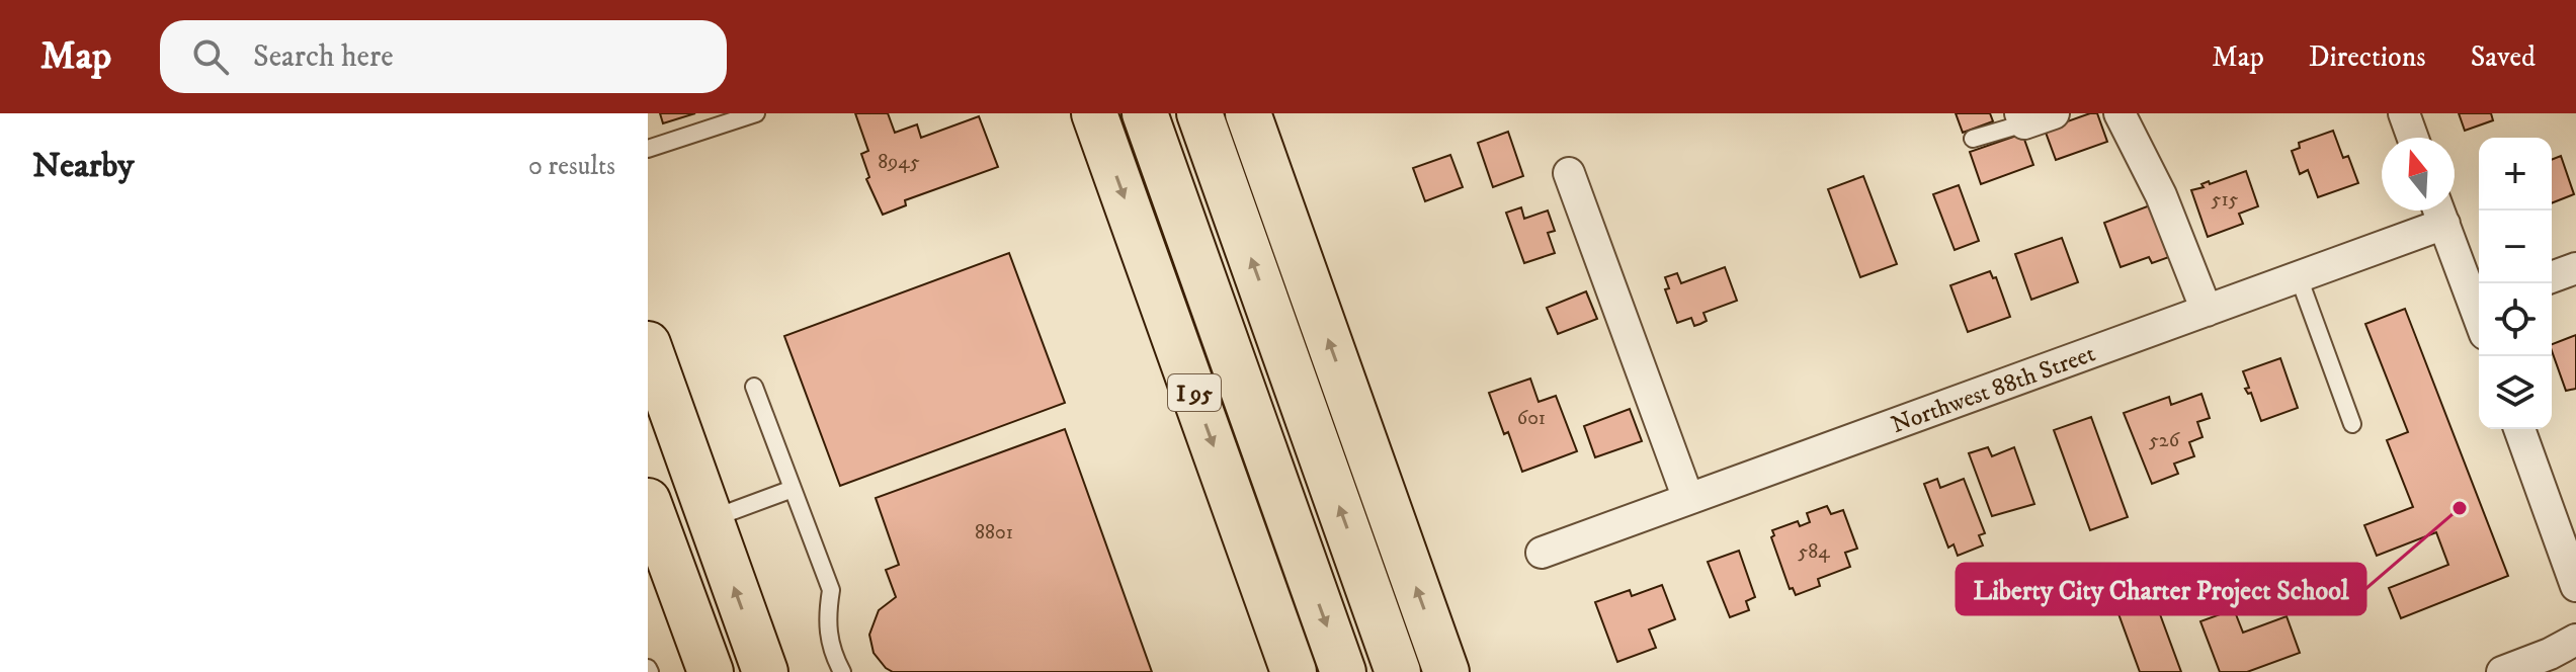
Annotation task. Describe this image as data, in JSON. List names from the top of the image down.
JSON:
{
  "streets": {
    "main road": ["I 95"],
    "street": ["Northwest 88th Street"]
  },
  "places": ["Liberty City Charter Project School"],
  "house_numbers": [
    "8945",
    "515",
    "601",
    "526",
    "8801",
    "584"
  ],
  "north": "top",
  "page": {
    "header": "Map",
    "search": "Search here",
    "nav": ["Map", "Directions", "Saved"],
    "heading": ["Nearby", "0 results"],
    "map_buttons": ["+", "−"]
  }
}
